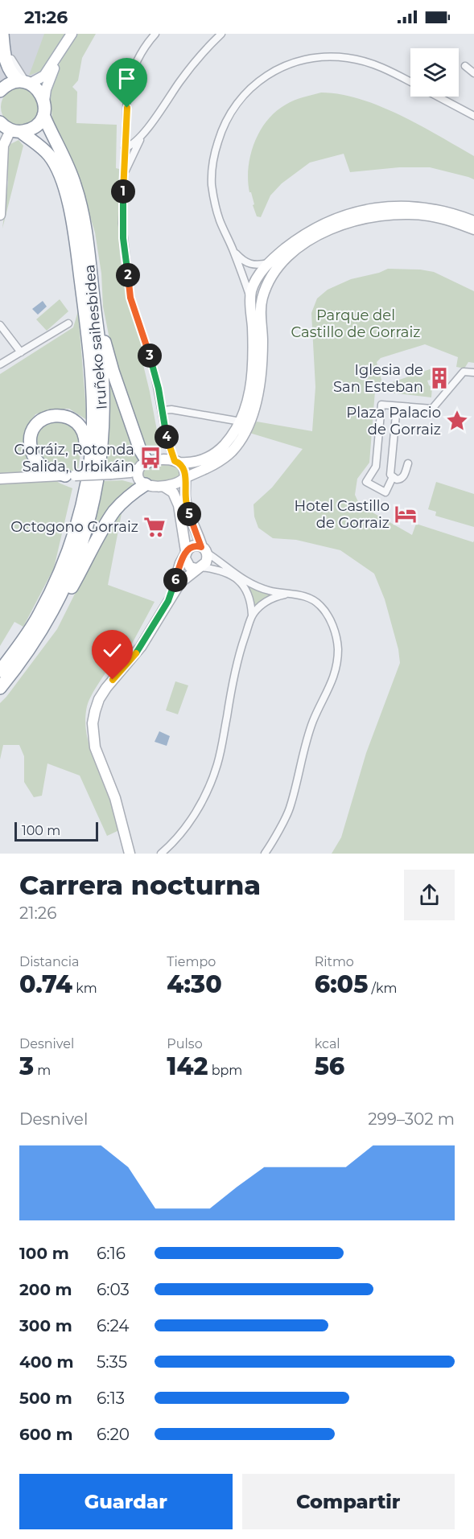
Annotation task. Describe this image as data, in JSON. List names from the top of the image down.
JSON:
{
  "streets": {
    "highway": ["Iruñeko saihesbidea"]
  },
  "parks": ["Parque del Castillo de Gorraiz"],
  "places": {
    "building": ["Iglesia de San Esteban"],
    "place": ["Plaza Palacio de Gorraiz"],
    "bus stop": ["Gorráiz, Rotonda Salida, Urbikáin"],
    "hotel": ["Hotel Castillo de Gorraiz"],
    "supermarket": ["Octogono Gorraiz"]
  },
  "scale_bar": "100 m",
  "page": {
    "status": "21:26",
    "pins": [
      "1",
      "2",
      "3",
      "4",
      "5",
      "6"
    ],
    "scale": "100 m",
    "heading": ["Carrera nocturna", "21:26"],
    "stats": [
      ["Distancia", "0.74 km"],
      ["Tiempo", "4:30"],
      ["Ritmo", "6:05 /km"],
      ["Desnivel", "3 m"],
      ["Pulso", "142 bpm"],
      ["kcal", "56"]
    ],
    "chart": ["Desnivel", "299–302 m"],
    "list": [
      {
        "name": "100 m",
        "note": "6:16"
      },
      {
        "name": "200 m",
        "note": "6:03"
      },
      {
        "name": "300 m",
        "note": "6:24"
      },
      {
        "name": "400 m",
        "note": "5:35"
      },
      {
        "name": "500 m",
        "note": "6:13"
      },
      {
        "name": "600 m",
        "note": "6:20"
      }
    ],
    "buttons": ["Guardar", "Compartir"]
  }
}
